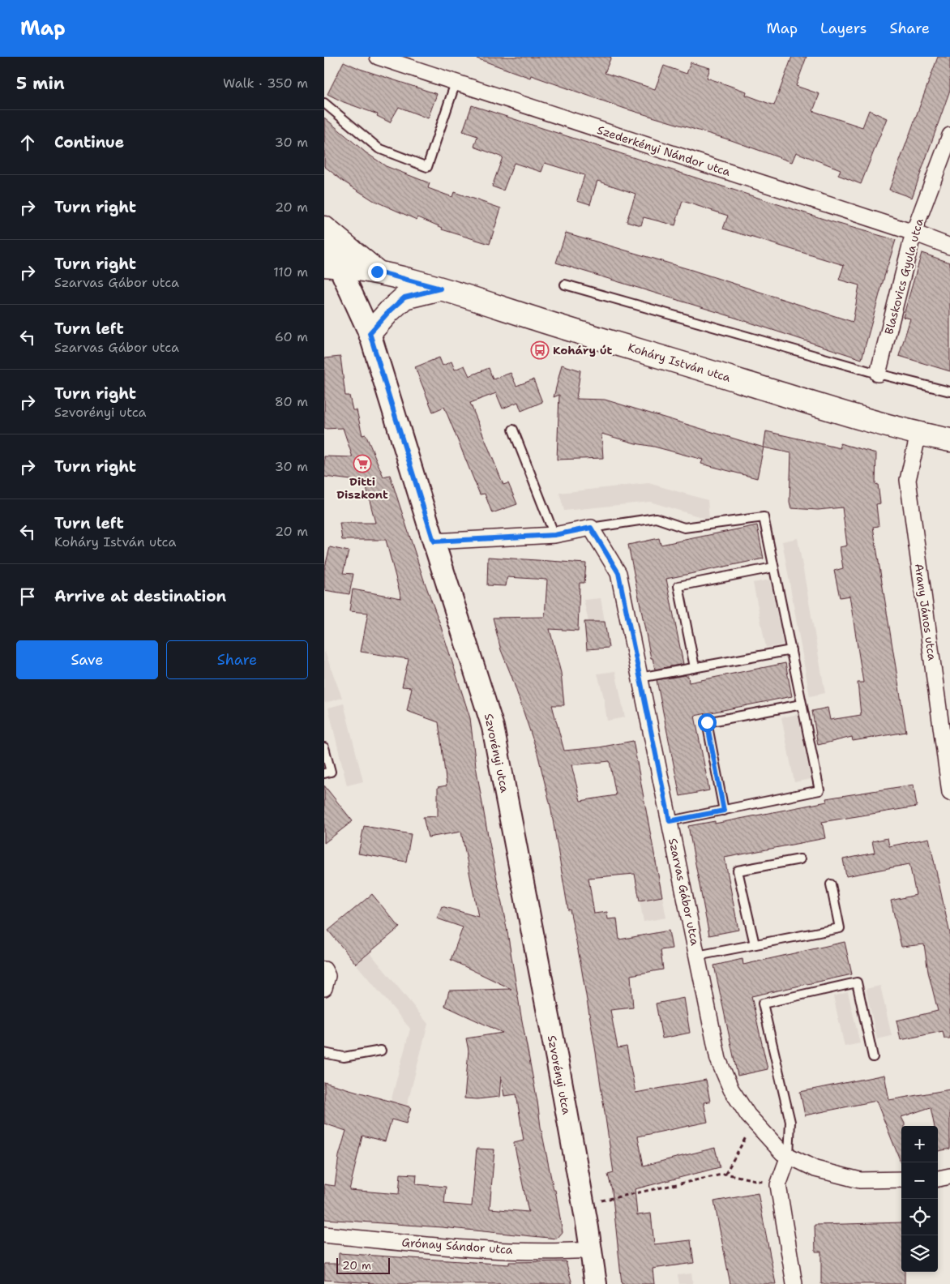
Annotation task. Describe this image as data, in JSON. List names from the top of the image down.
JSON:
{
  "streets": {
    "main road": ["Koháry István utca"],
    "street": [
      "Szederkényi Nándor utca",
      "Blaskovics Gyula utca",
      "Arany János utca",
      "Szvorényi utca",
      "Szarvas Gábor utca",
      "Grónay Sándor utca"
    ]
  },
  "crossings": [
    ["Szederkényi Nándor utca", "Blaskovics Gyula utca"],
    ["Koháry István utca", "Arany János utca"],
    ["Koháry István utca", "Szvorényi utca"],
    ["Szvorényi utca", "Grónay Sándor utca"]
  ],
  "places": {
    "bus stop": ["Koháry út"],
    "supermarket": ["Ditti Diszkont"]
  },
  "scale_bar": "20 m",
  "page": {
    "header": "Map",
    "nav": ["Map", "Layers", "Share"],
    "heading": ["5 min", "Walk · 350 m"],
    "list": [
      ["Continue", "30 m"],
      ["Turn right", "20 m"],
      ["Turn right", "Szarvas Gábor utca", "110 m"],
      ["Turn left", "Szarvas Gábor utca", "60 m"],
      ["Turn right", "Szvorényi utca", "80 m"],
      ["Turn right", "30 m"],
      ["Turn left", "Koháry István utca", "20 m"],
      "Arrive at destination"
    ],
    "buttons": ["Save", "Share"],
    "map_buttons": ["+", "−"],
    "scale": "20 m"
  }
}
